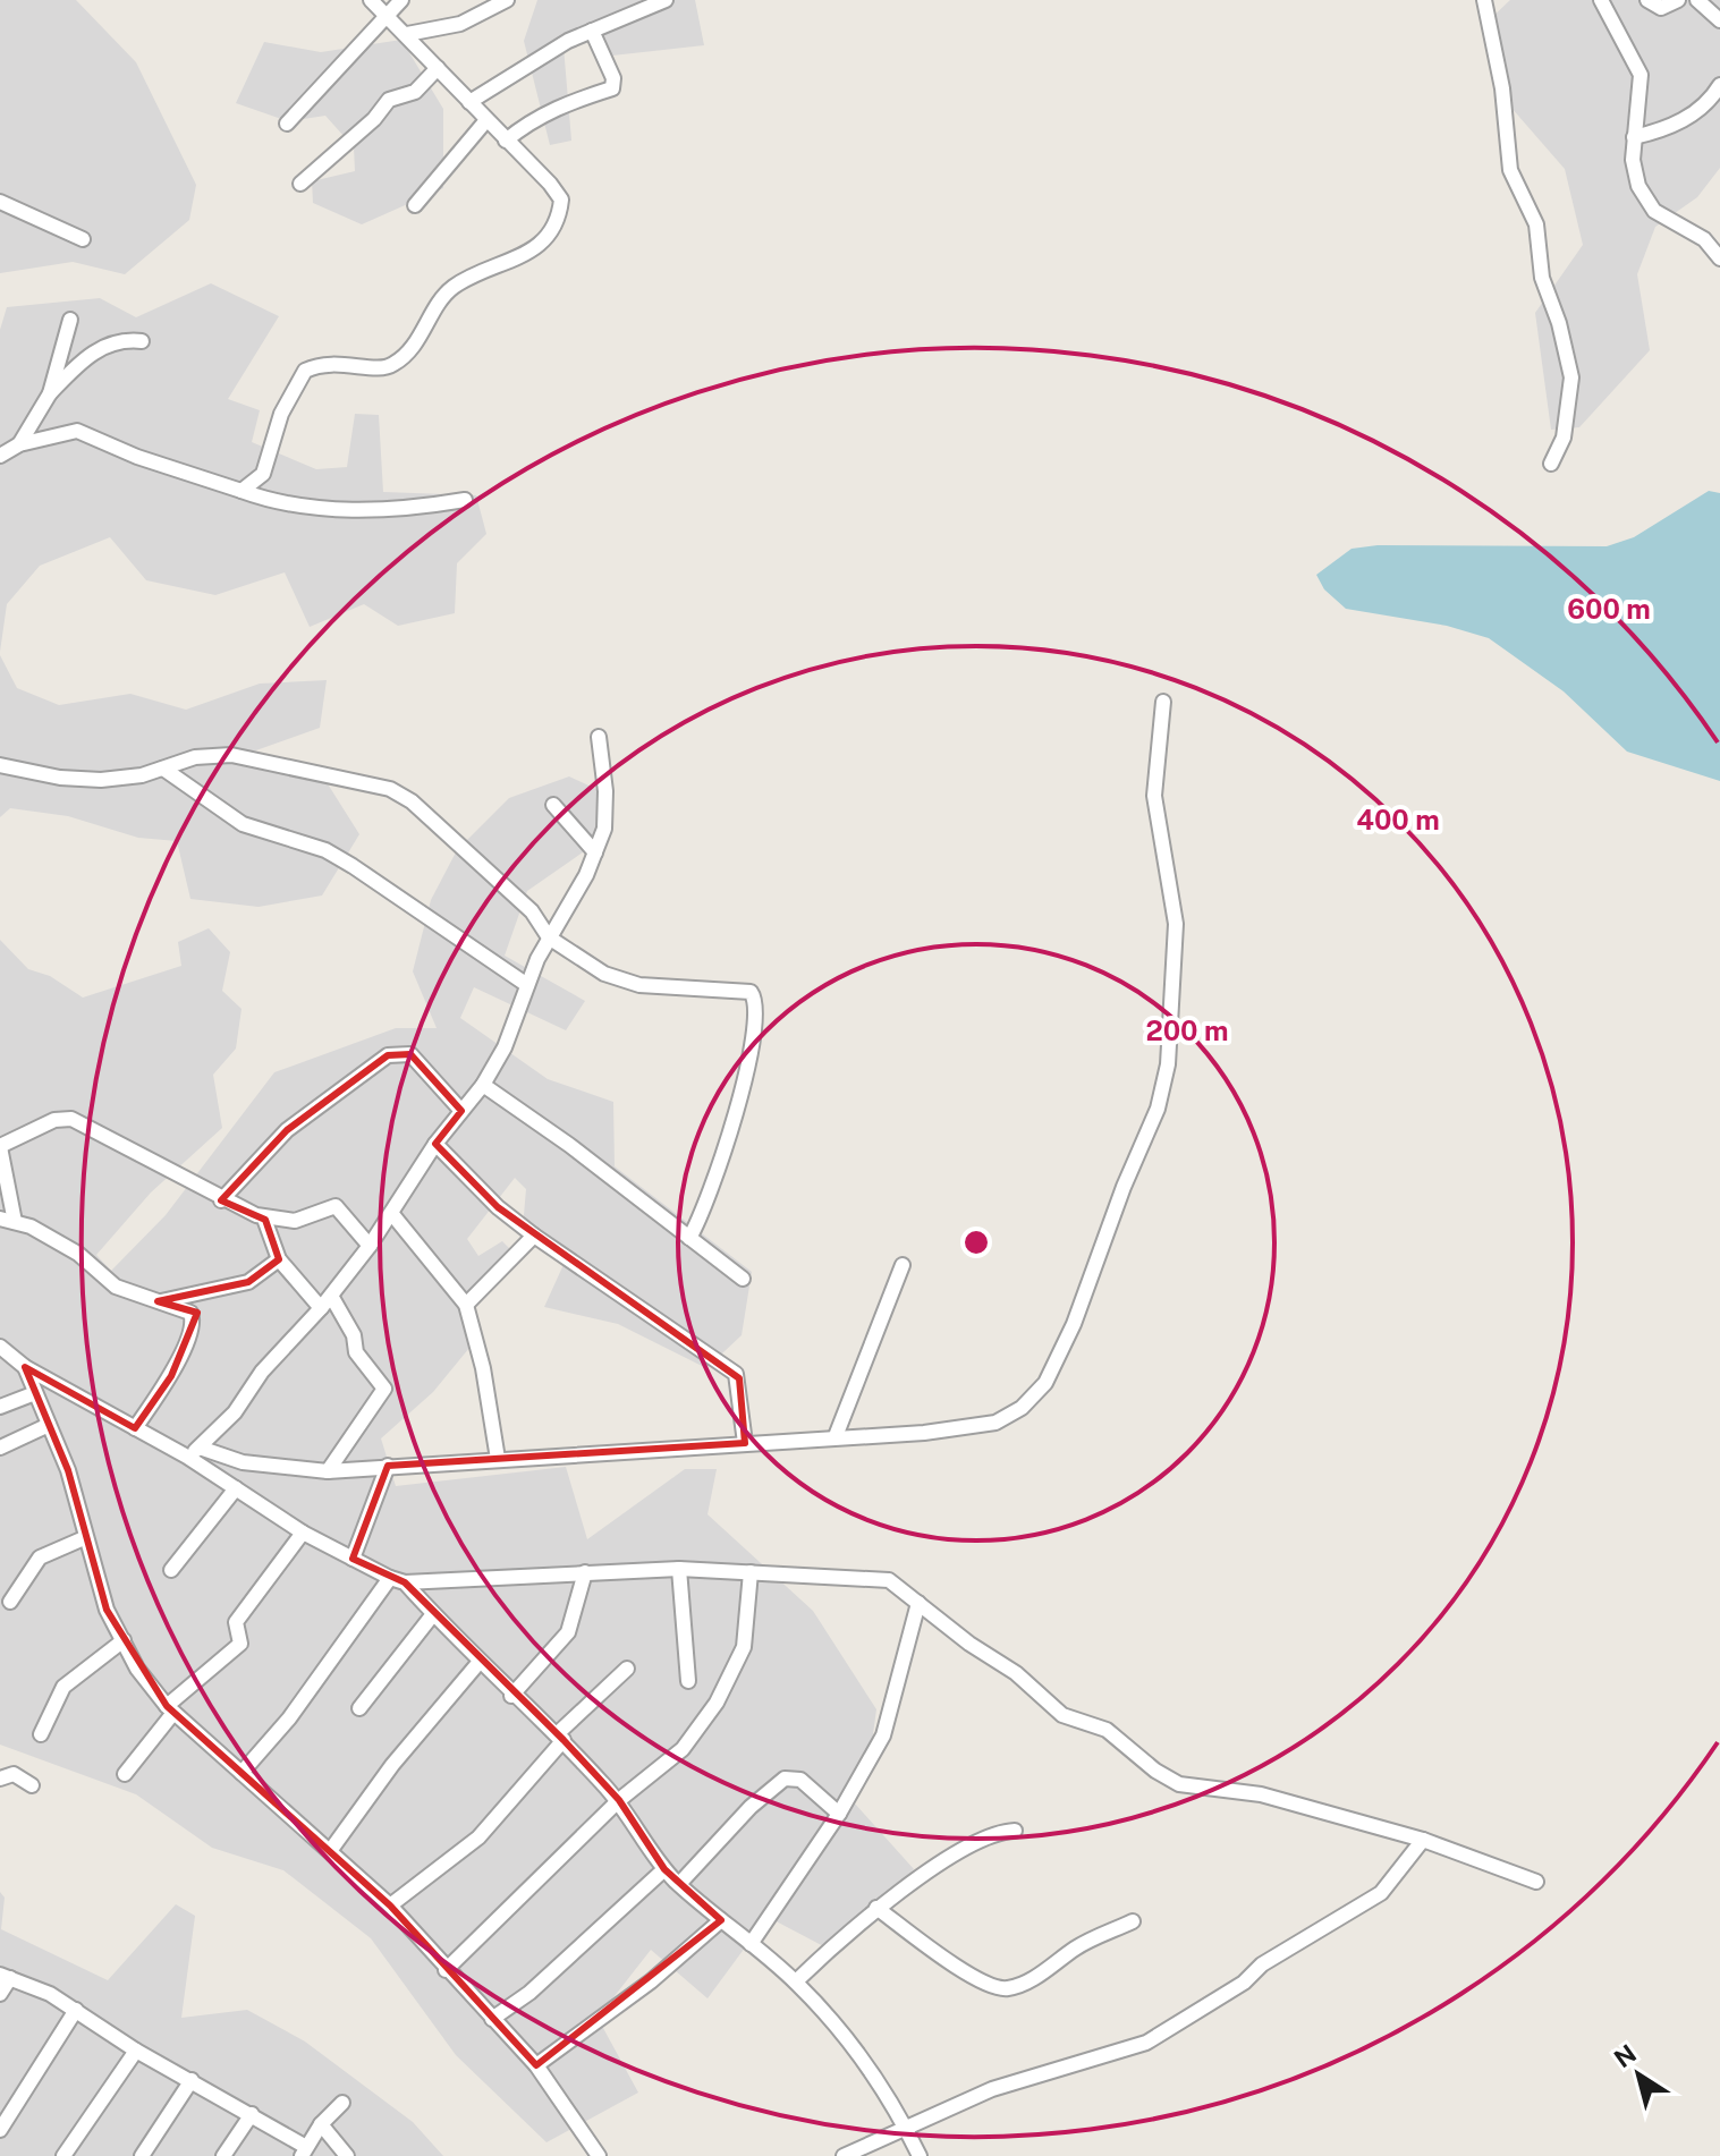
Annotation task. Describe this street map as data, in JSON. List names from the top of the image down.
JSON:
{
  "north": "top left",
  "rings": ["600 m", "400 m", "200 m"]
}
